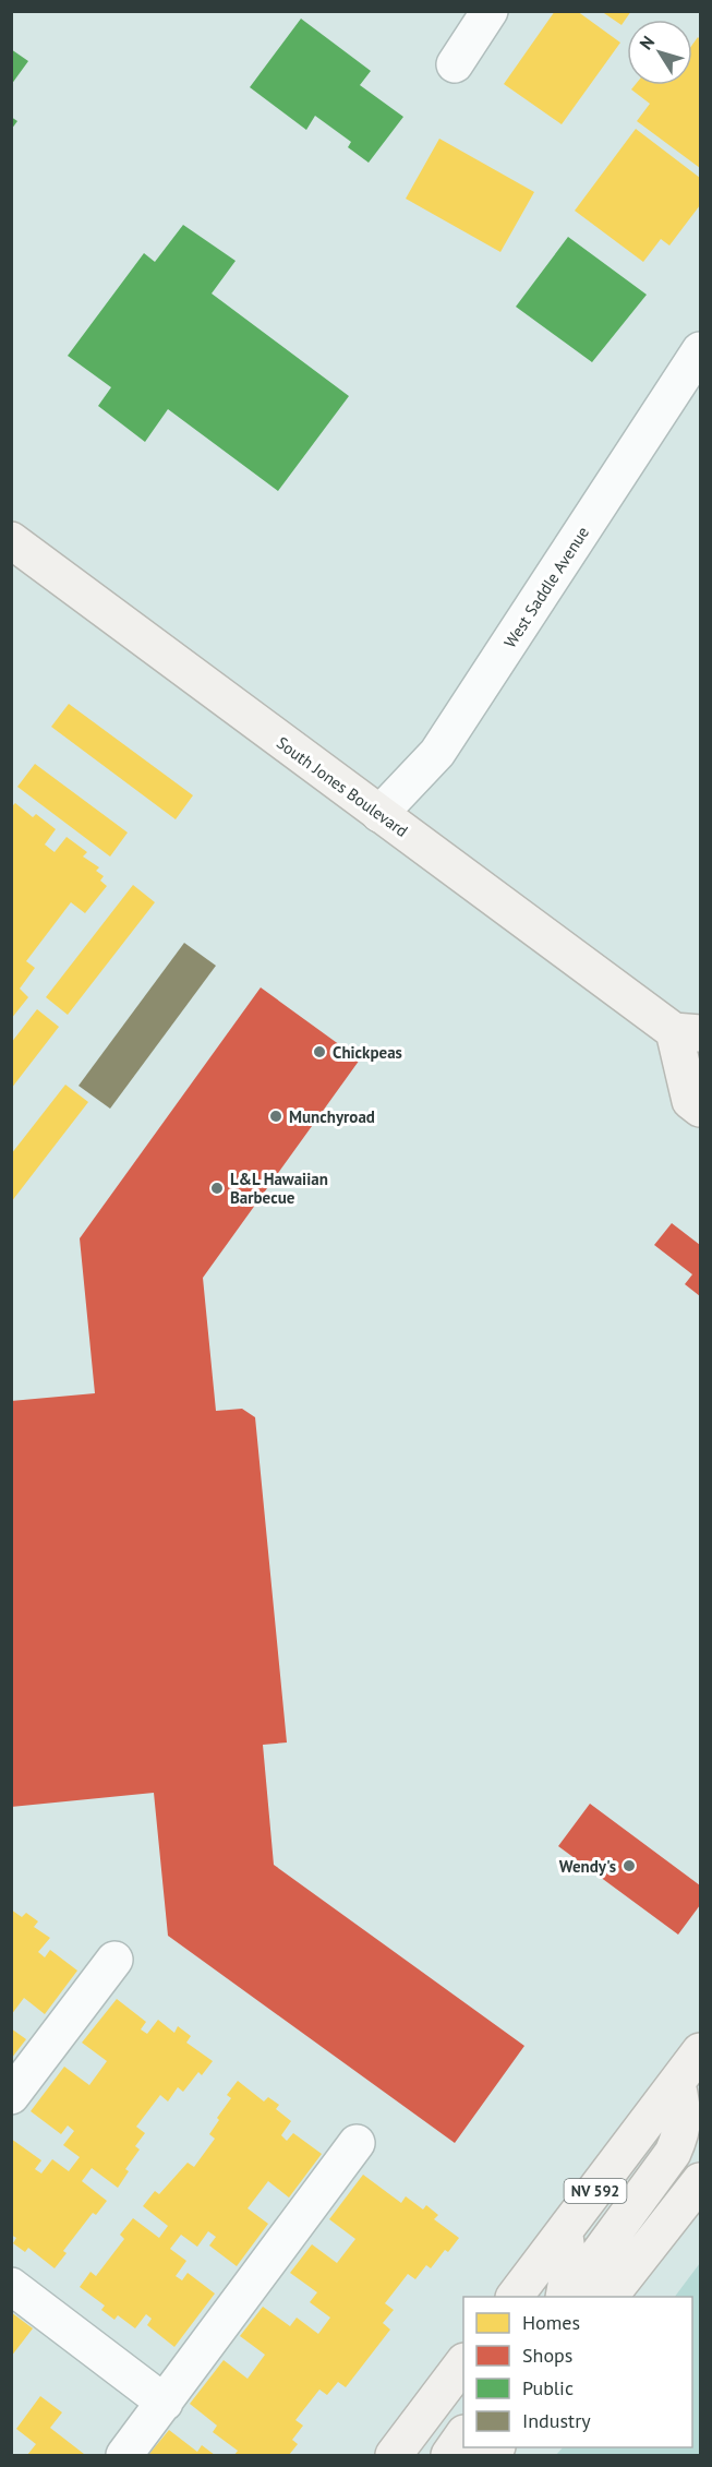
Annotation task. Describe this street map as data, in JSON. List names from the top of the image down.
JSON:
{
  "streets": {
    "main road": ["South Jones Boulevard", "NV 592"],
    "street": ["West Saddle Avenue"]
  },
  "crossings": [
    ["West Saddle Avenue", "South Jones Boulevard"]
  ],
  "places": [
    "Chickpeas",
    "Munchyroad",
    "L&L Hawaiian Barbecue",
    "Wendy's"
  ],
  "legend": [
    "Homes",
    "Shops",
    "Public",
    "Industry"
  ],
  "north": "top left"
}
